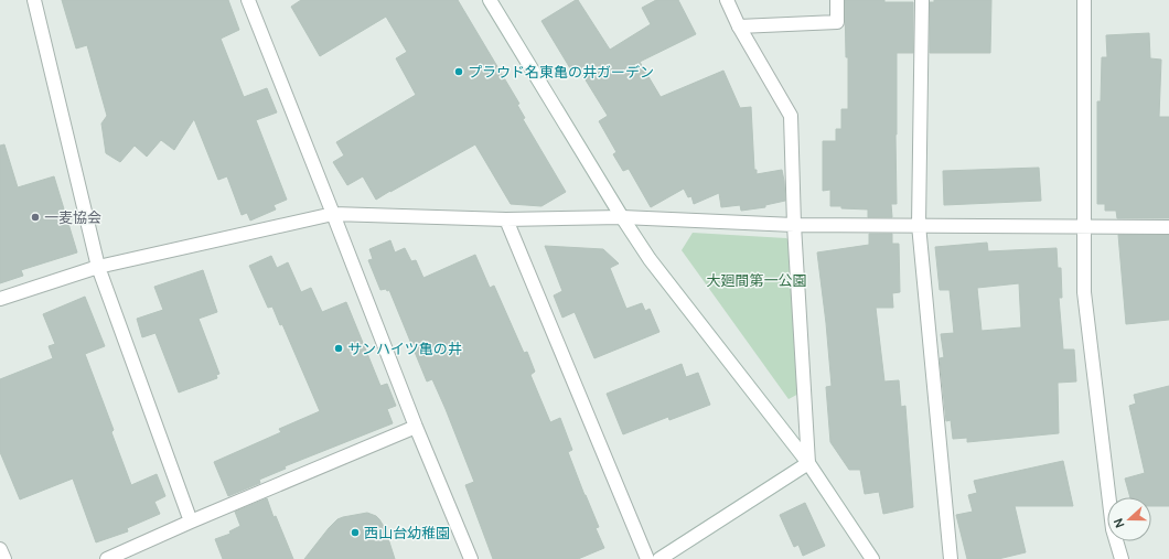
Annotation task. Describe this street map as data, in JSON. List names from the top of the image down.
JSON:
{
  "parks": ["大廻間第一公園"],
  "places": [
    "プラウド名東亀の井ガーデン",
    "一麦協会",
    "サンハイツ亀の井",
    "西山台幼稚園"
  ],
  "north": "left"
}
